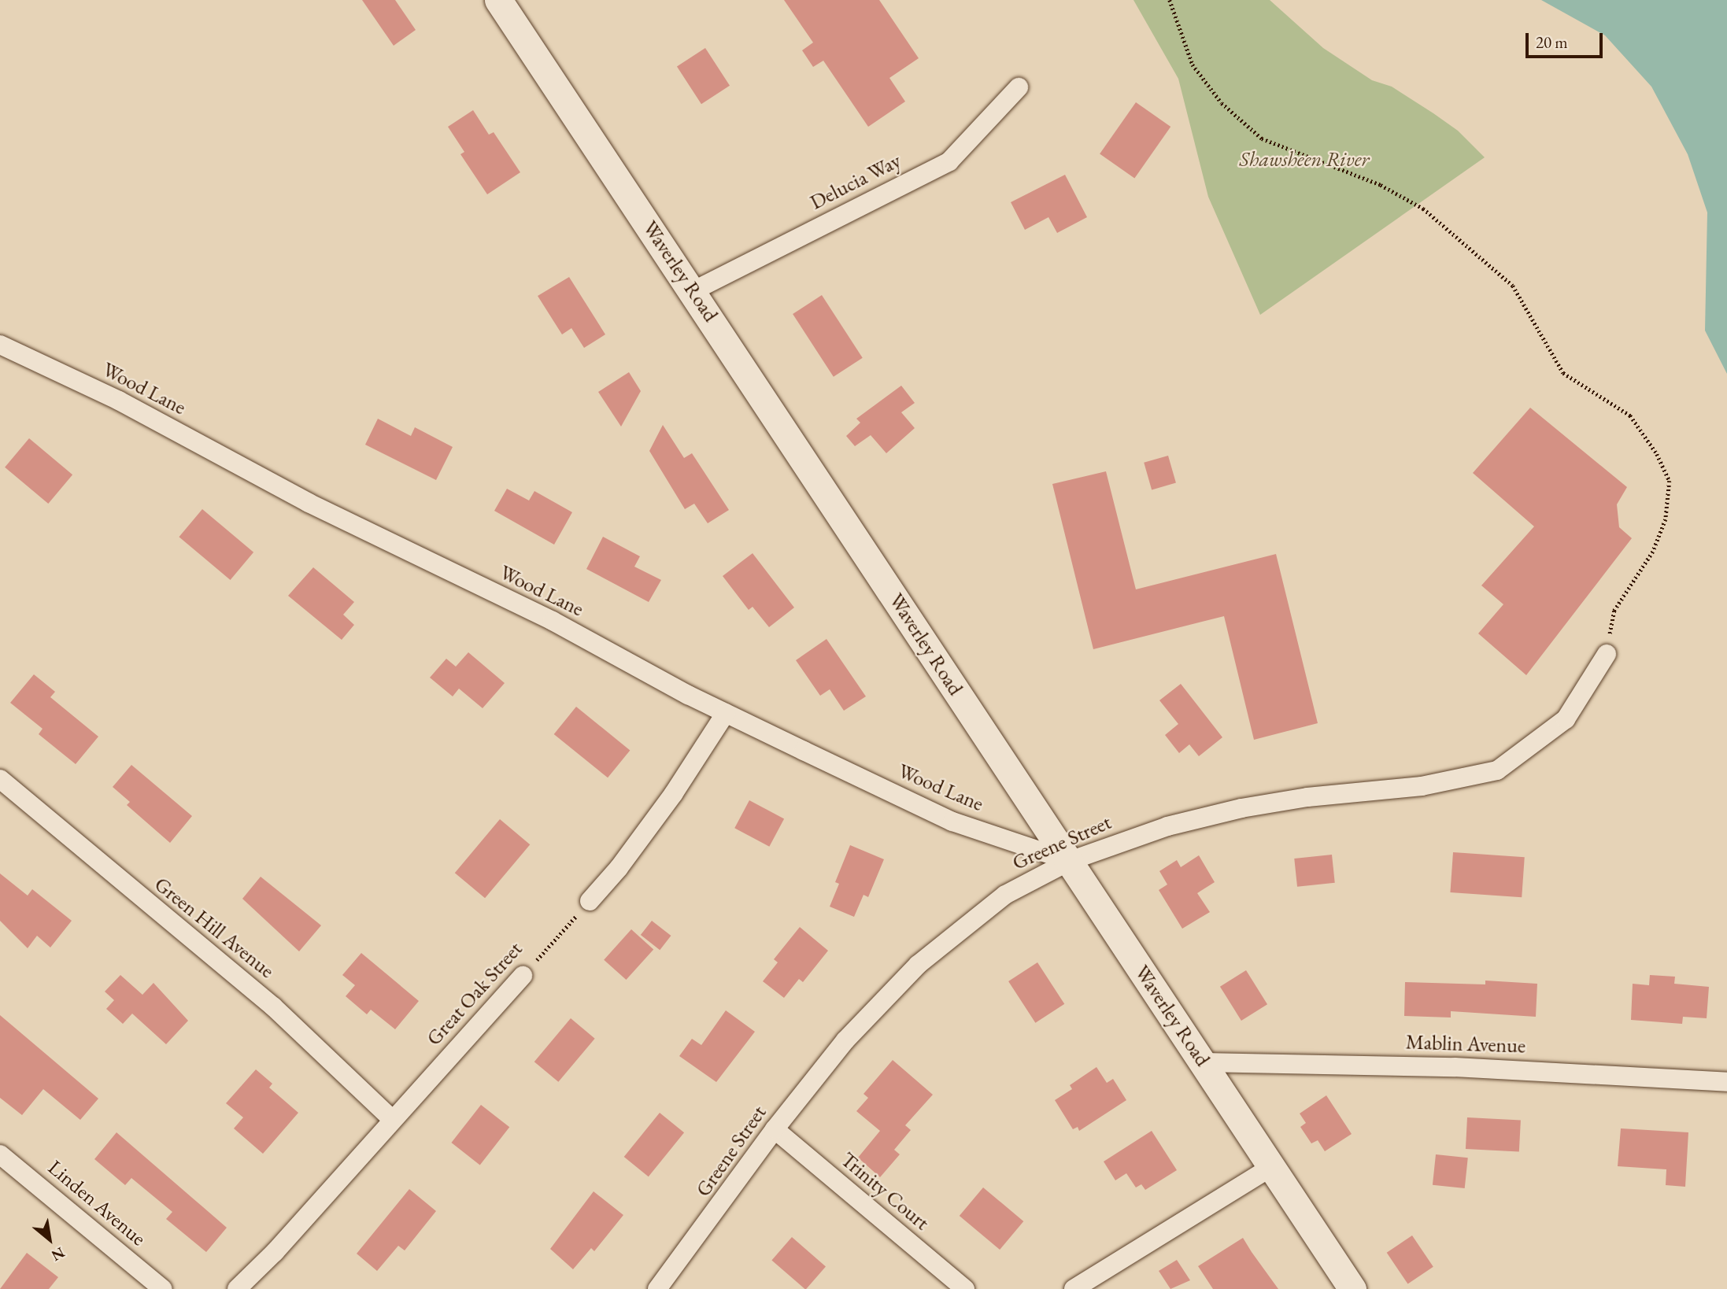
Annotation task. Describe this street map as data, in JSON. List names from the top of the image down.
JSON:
{
  "streets": {
    "main road": ["Waverley Road"],
    "street": [
      "Delucia Way",
      "Wood Lane",
      "Greene Street",
      "Green Hill Avenue",
      "Great Oak Street",
      "Mablin Avenue",
      "Trinity Court",
      "Linden Avenue"
    ]
  },
  "crossings": [
    ["Delucia Way", "Waverley Road"],
    ["Waverley Road", "Wood Lane"],
    ["Waverley Road", "Greene Street"],
    ["Waverley Road", "Mablin Avenue"],
    ["Wood Lane", "Greene Street"],
    ["Greene Street", "Trinity Court"],
    ["Green Hill Avenue", "Great Oak Street"]
  ],
  "parks": ["Shawsheen River"],
  "scale_bar": "20 m",
  "north": "bottom right"
}
